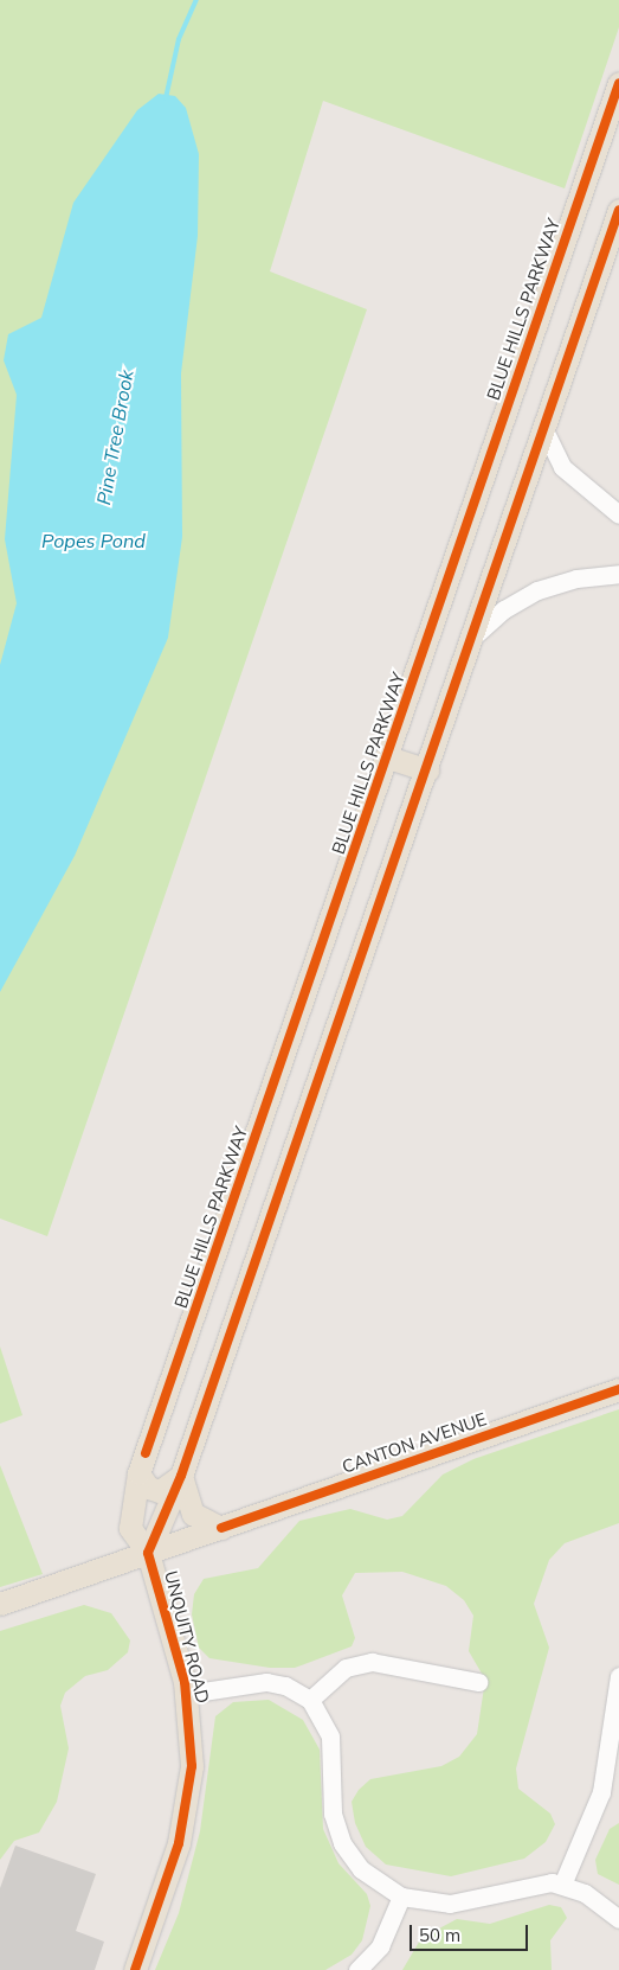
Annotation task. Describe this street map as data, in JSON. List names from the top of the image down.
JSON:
{
  "streets": {
    "main road": ["BLUE HILLS PARKWAY", "CANTON AVENUE", "UNQUITY ROAD"]
  },
  "crossings": [
    ["BLUE HILLS PARKWAY", "CANTON AVENUE"],
    ["BLUE HILLS PARKWAY", "UNQUITY ROAD"],
    ["CANTON AVENUE", "UNQUITY ROAD"]
  ],
  "water": ["Pine Tree Brook", "Popes Pond"],
  "scale_bar": "50 m"
}
